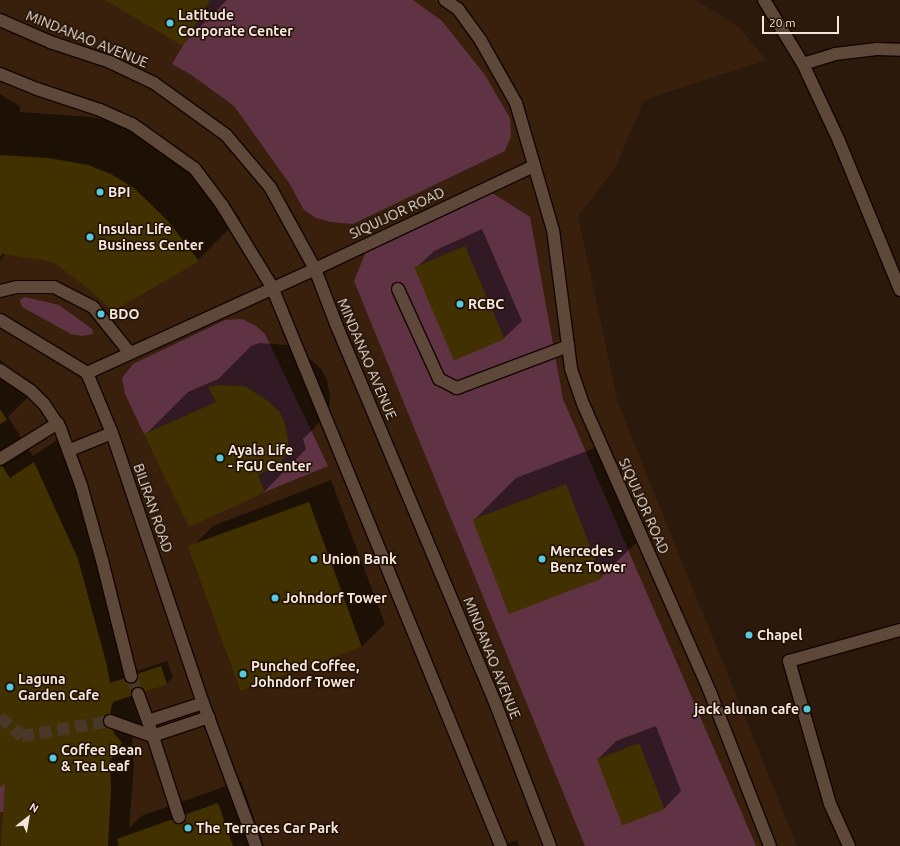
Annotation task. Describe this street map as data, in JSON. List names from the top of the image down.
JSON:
{
  "streets": {
    "street": ["MINDANAO AVENUE", "SIQUIJOR ROAD", "BILIRAN ROAD"]
  },
  "crossings": [
    ["MINDANAO AVENUE", "SIQUIJOR ROAD"]
  ],
  "places": [
    "Latitude Corporate Center",
    "BPI",
    "Insular Life Business Center",
    "RCBC",
    "BDO",
    "Ayala Life - FGU Center",
    "Union Bank",
    "Mercedes - Benz Tower",
    "Johndorf Tower",
    "Chapel",
    "Punched Coffee, Johndorf Tower",
    "Laguna Garden Cafe",
    "jack alunan cafe",
    "Coffee Bean & Tea Leaf",
    "The Terraces Car Park"
  ],
  "scale_bar": "20 m",
  "north": "top right"
}
